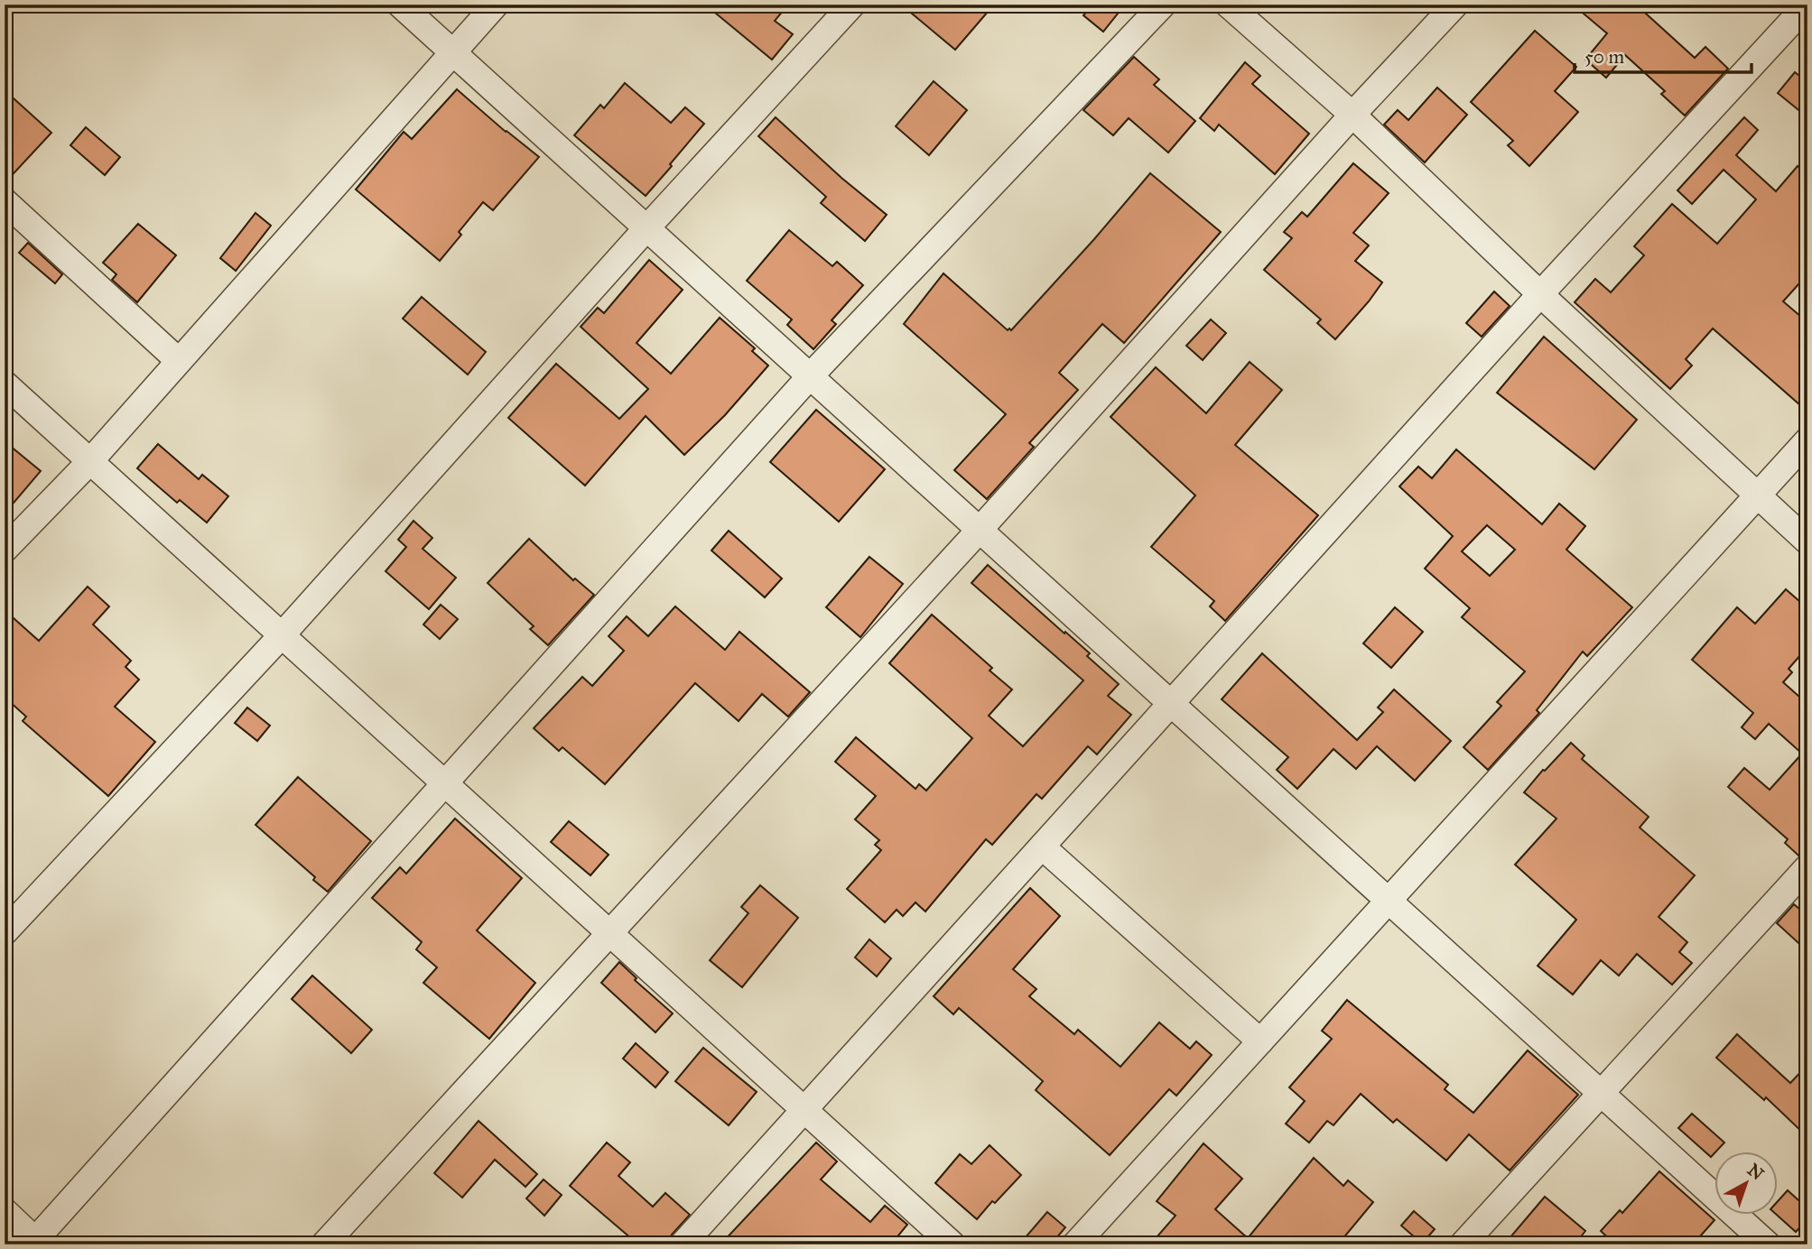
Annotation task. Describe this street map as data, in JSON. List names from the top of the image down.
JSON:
{
  "scale_bar": "50 m",
  "north": "top right"
}
